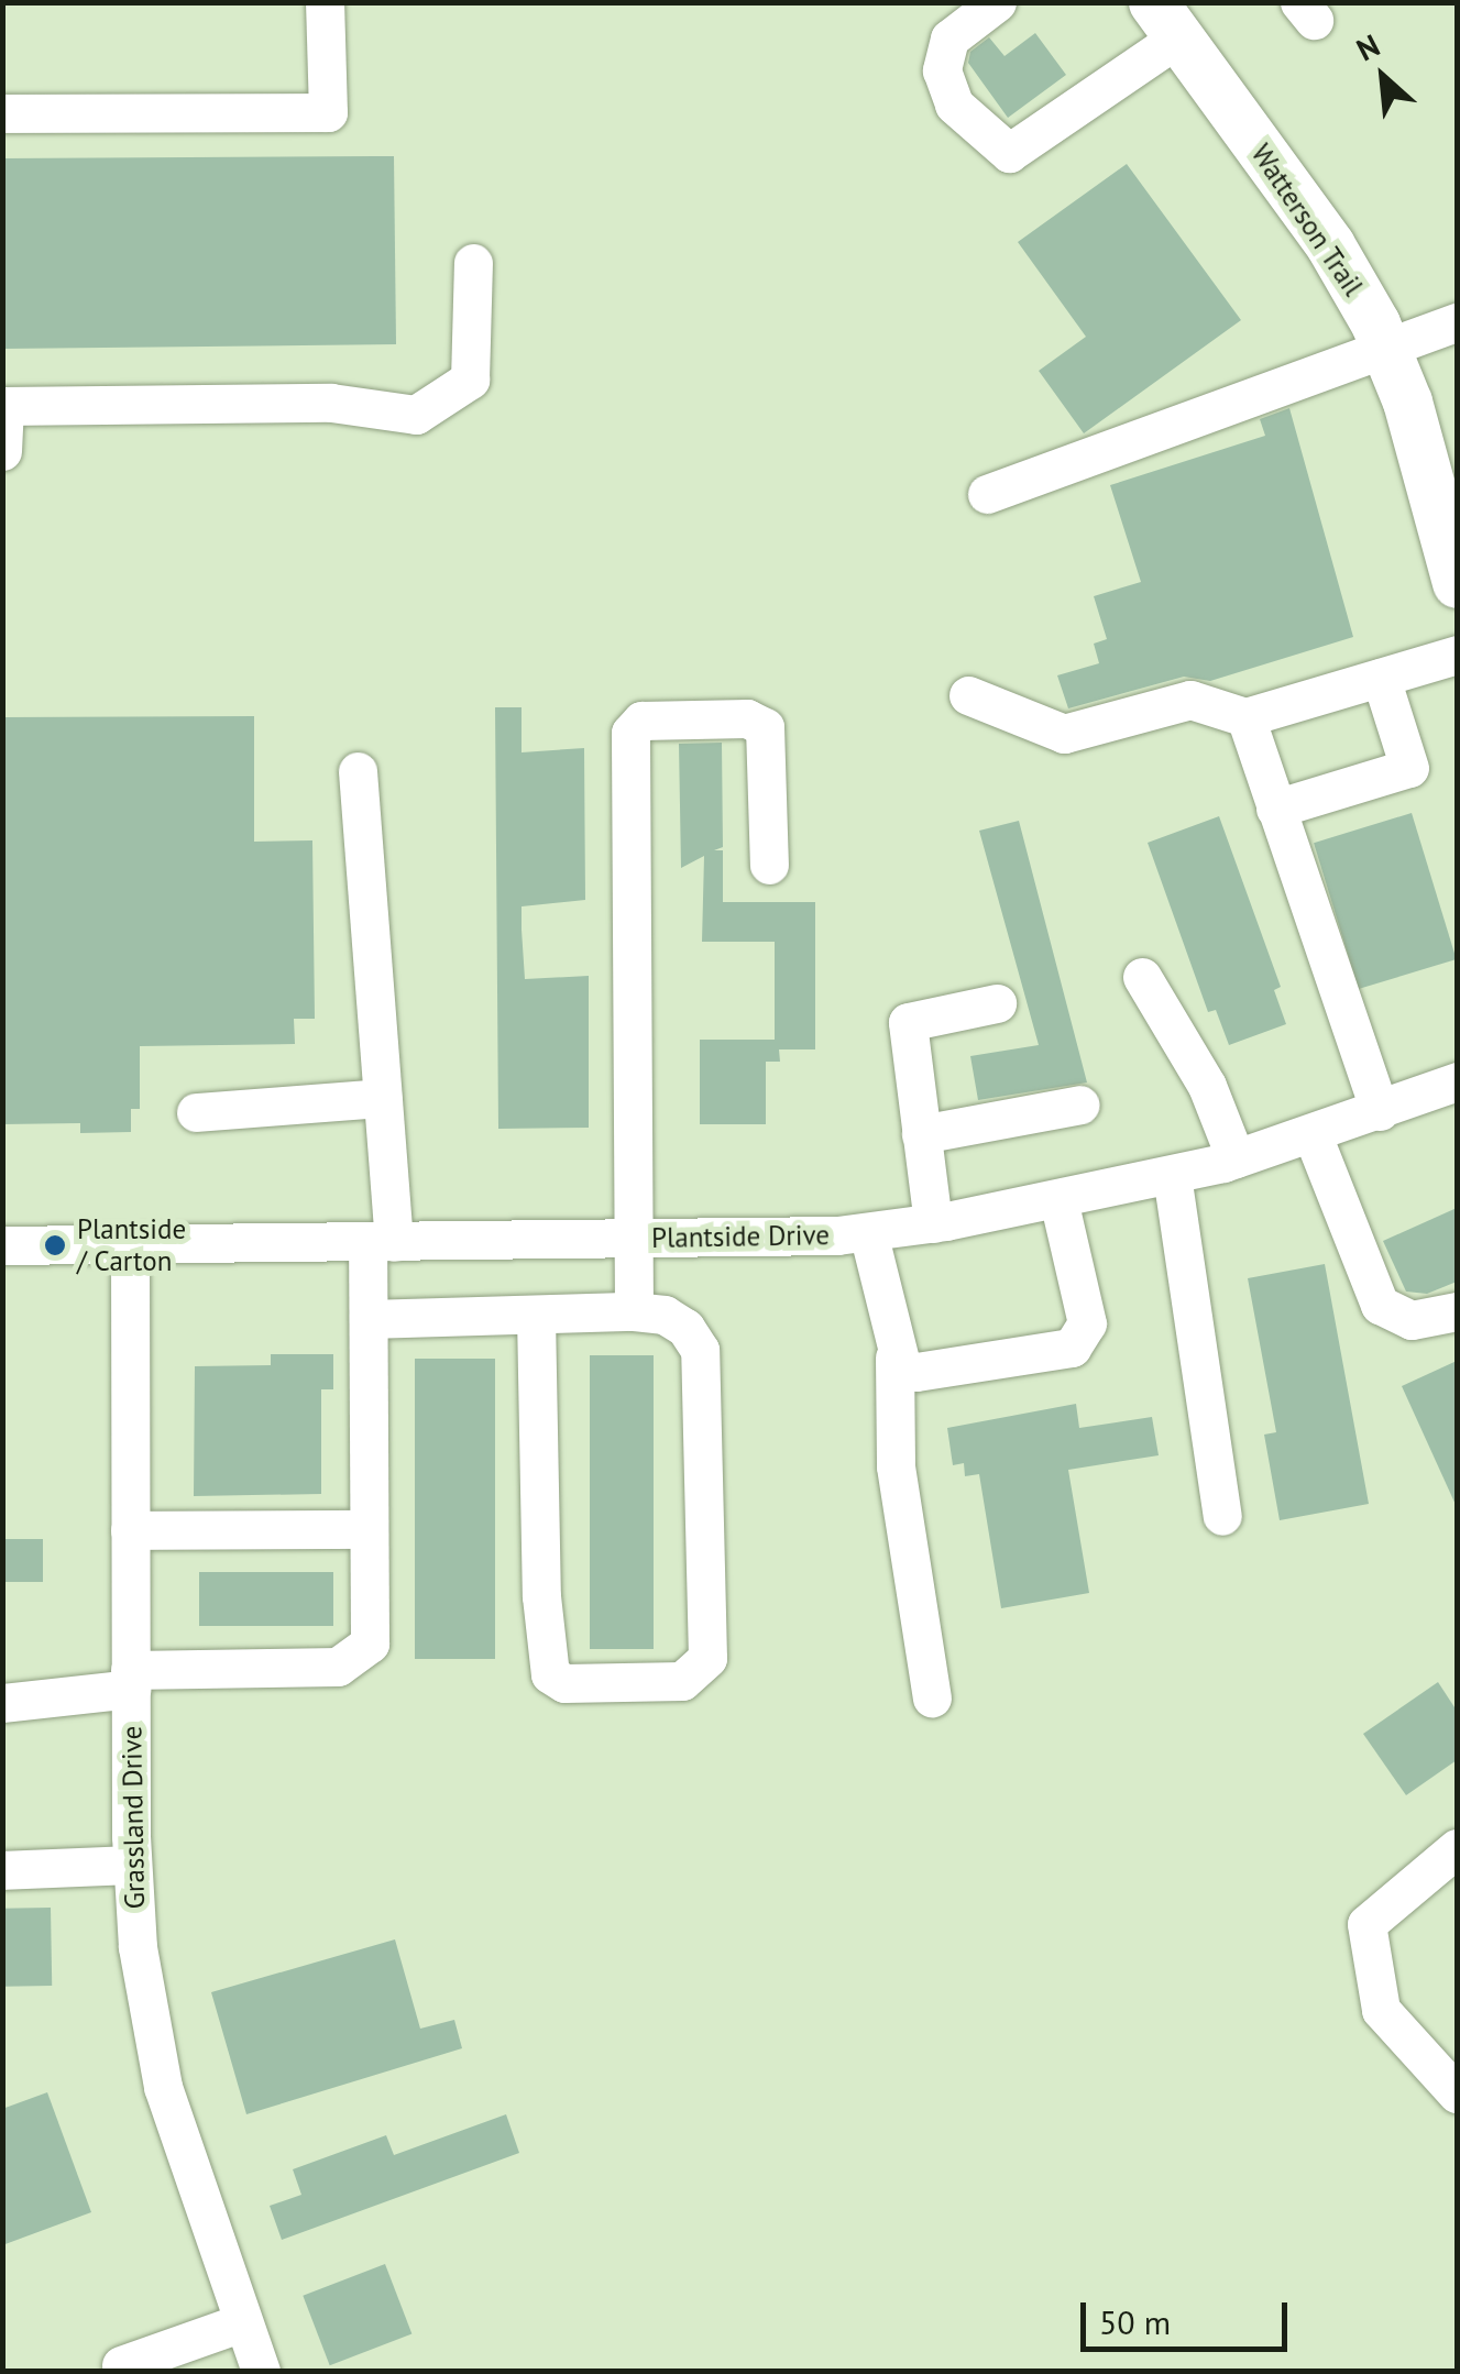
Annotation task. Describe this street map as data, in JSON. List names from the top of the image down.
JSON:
{
  "streets": {
    "main road": ["Watterson Trail"],
    "street": ["Plantside Drive", "Grassland Drive"]
  },
  "crossings": [
    ["Plantside Drive", "Grassland Drive"]
  ],
  "places": ["Plantside / Carton"],
  "scale_bar": "50 m",
  "north": "top left"
}
